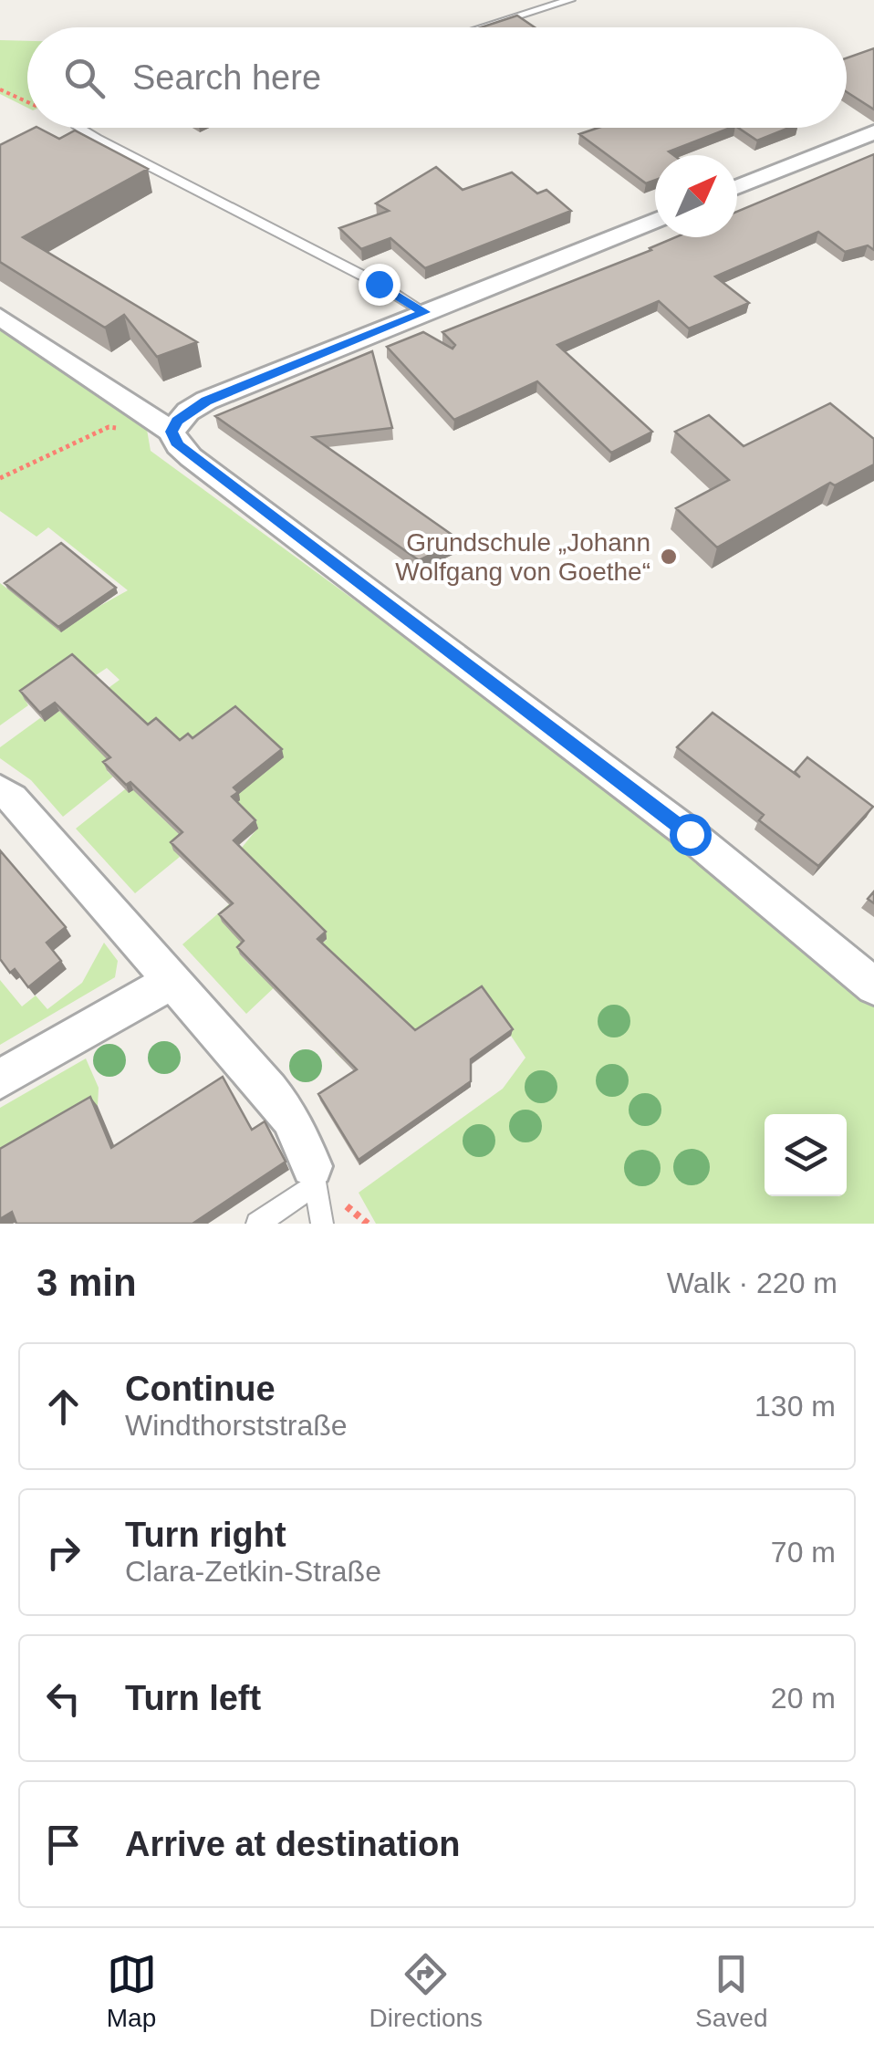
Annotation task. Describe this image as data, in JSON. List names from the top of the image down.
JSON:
{
  "places": ["Grundschule „Johann Wolfgang von Goethe“"],
  "north": "top right",
  "page": {
    "search": "Search here",
    "heading": ["3 min", "Walk · 220 m"],
    "list": [
      ["Continue", "Windthorststraße", "130 m"],
      ["Turn right", "Clara-Zetkin-Straße", "70 m"],
      ["Turn left", "20 m"],
      "Arrive at destination"
    ],
    "nav": ["Map", "Directions", "Saved"]
  }
}
